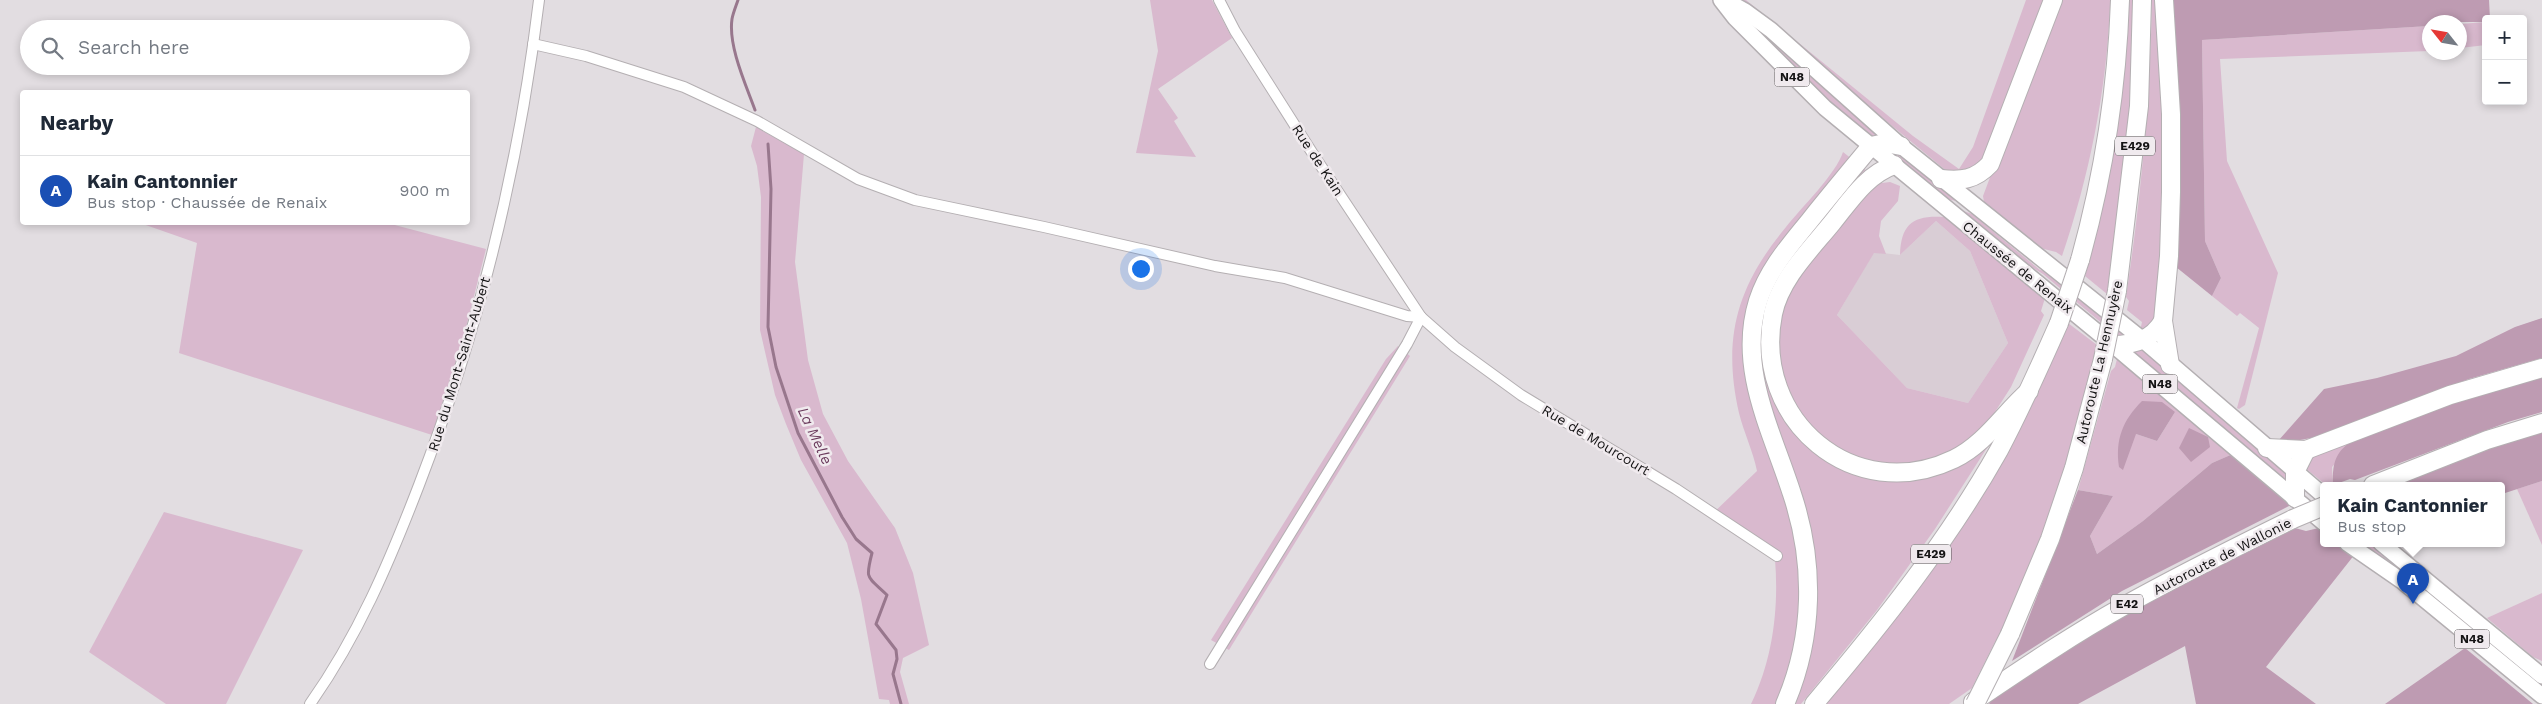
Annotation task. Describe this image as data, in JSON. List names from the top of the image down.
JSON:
{
  "streets": {
    "highway": [
      "E429",
      "Autoroute La Hennuyère",
      "Autoroute de Wallonie",
      "E42"
    ],
    "main road": ["N48", "Chaussée de Renaix"],
    "street": ["Rue de Kain", "Rue du Mont-Saint-Aubert", "Rue de Mourcourt"]
  },
  "crossings": [
    ["Rue de Kain", "Rue de Mourcourt"],
    ["Chaussée de Renaix", "Autoroute La Hennuyère"]
  ],
  "water": ["La Melle"],
  "north": "top left",
  "page": {
    "map_buttons": ["+", "−"],
    "search": "Search here",
    "heading": "Nearby",
    "list": [
      {
        "mark": "A",
        "name": "Kain Cantonnier",
        "note": "Bus stop · Chaussée de Renaix",
        "value": "900 m"
      }
    ],
    "popup": ["Kain Cantonnier", "Bus stop"],
    "pins": "A"
  }
}
